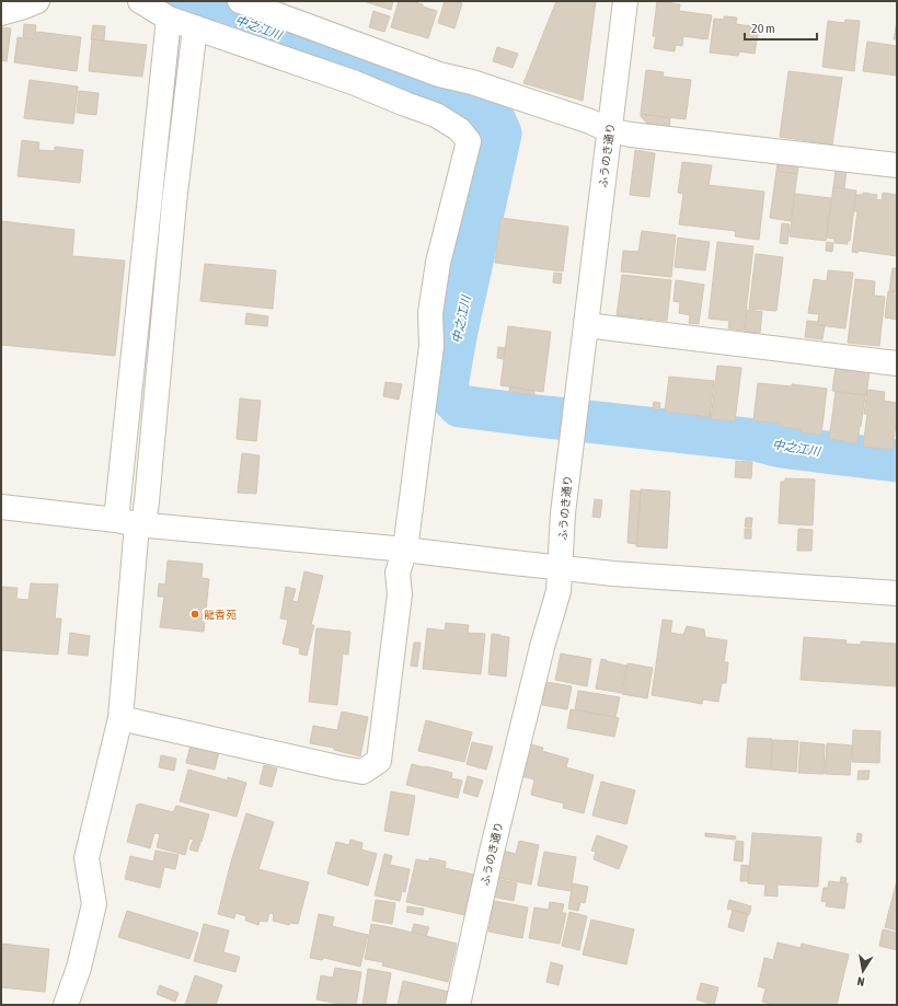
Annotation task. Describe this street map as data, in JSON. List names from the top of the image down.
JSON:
{
  "streets": {
    "street": ["ふうのき通り"]
  },
  "water": ["中之江川"],
  "places": ["龍香苑"],
  "scale_bar": "20 m",
  "north": "bottom"
}
